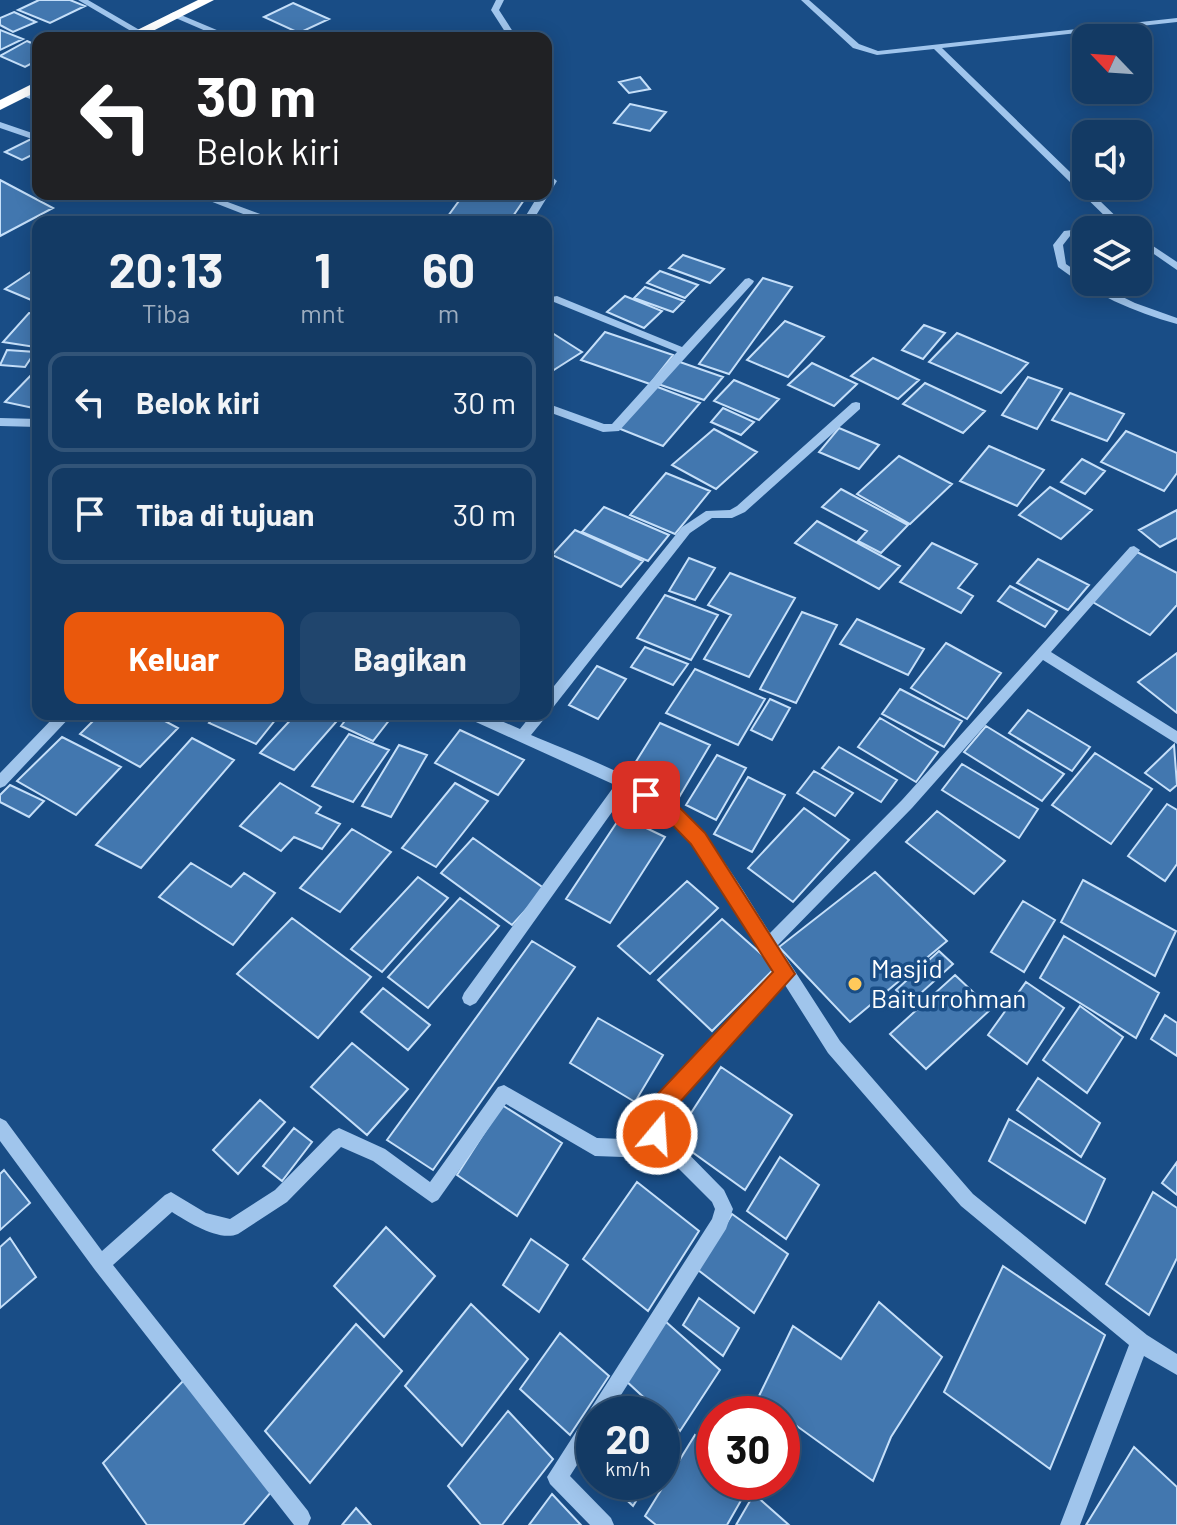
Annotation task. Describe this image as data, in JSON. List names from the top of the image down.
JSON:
{
  "places": ["Masjid Baiturrohman"],
  "north": "top left",
  "page": {
    "turn": ["30 m", "Belok kiri"],
    "eta": [
      "20:13",
      "Tiba",
      "1",
      "mnt",
      "60",
      "m"
    ],
    "list": [
      {
        "name": "Belok kiri",
        "value": "30 m"
      },
      {
        "name": "Tiba di tujuan",
        "value": "30 m"
      }
    ],
    "buttons": ["Keluar", "Bagikan"],
    "speed": "20 km/h",
    "limit": "30"
  }
}
